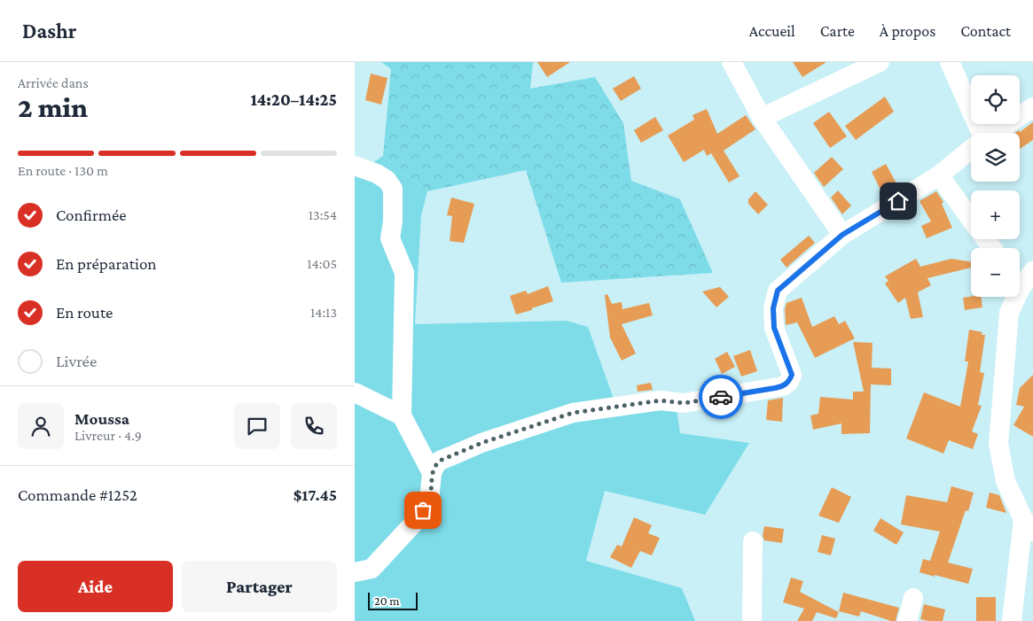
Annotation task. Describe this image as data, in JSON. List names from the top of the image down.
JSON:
{
  "scale_bar": "20 m",
  "page": {
    "header": "Dashr",
    "nav": [
      "Accueil",
      "Carte",
      "À propos",
      "Contact"
    ],
    "heading": ["2 min", "Arrivée dans", "14:20–14:25"],
    "panel": [
      "Moussa",
      "Livreur · 4.9",
      "Commande #1252",
      "$17.45"
    ],
    "map_buttons": ["+", "−"],
    "bar": "En route · 130 m",
    "list": [
      ["Confirmée", "13:54"],
      ["En préparation", "14:05"],
      ["En route", "14:13"],
      "Livrée"
    ],
    "buttons": ["Aide", "Partager"],
    "scale": "20 m"
  }
}
